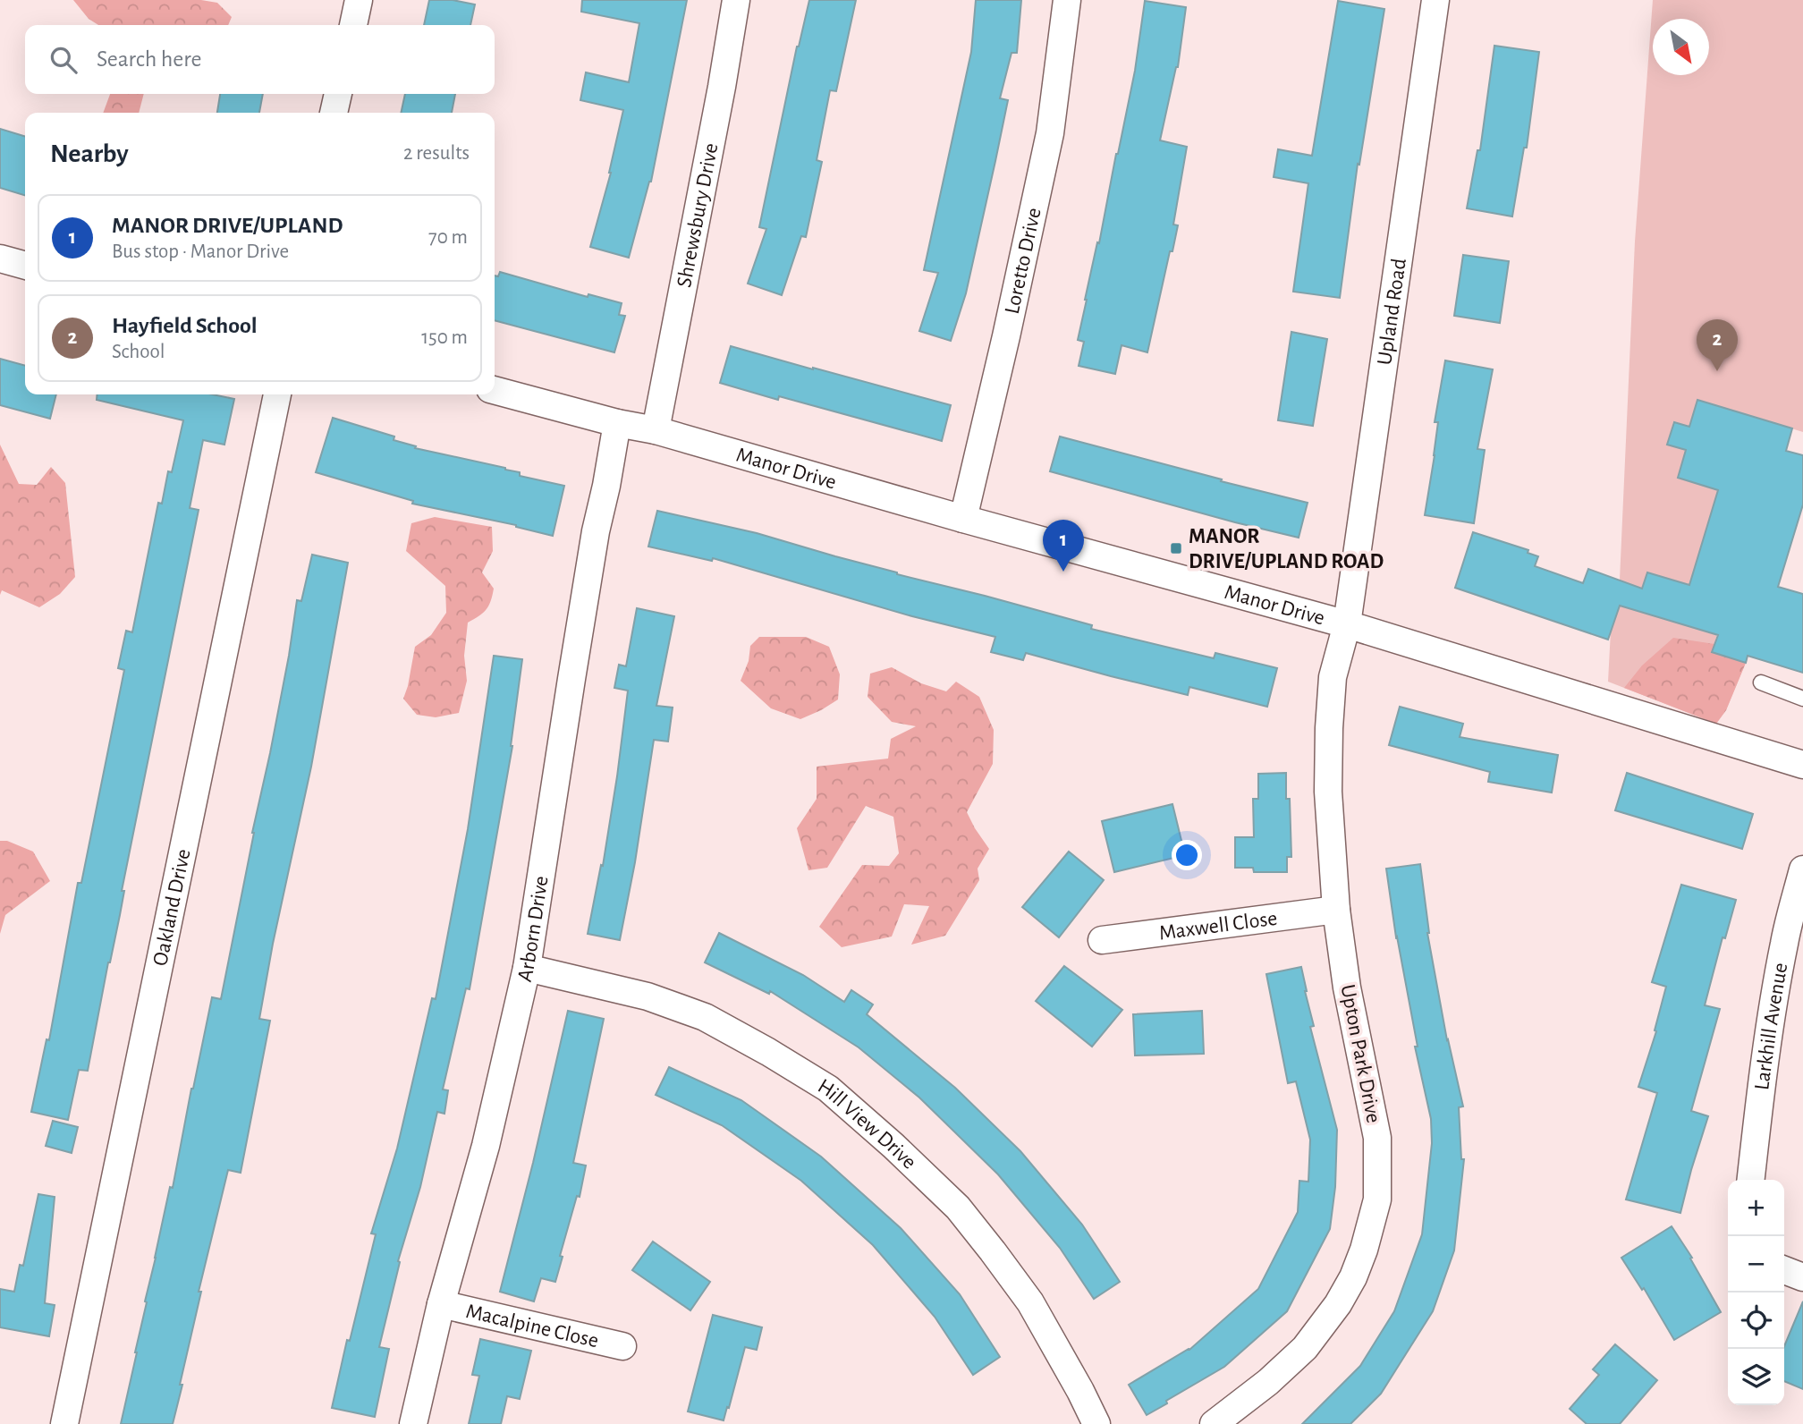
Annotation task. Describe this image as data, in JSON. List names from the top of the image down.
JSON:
{
  "streets": {
    "street": [
      "Shrewsbury Drive",
      "Loretto Drive",
      "Upland Road",
      "Manor Drive",
      "Oakland Drive",
      "Maxwell Close",
      "Arborn Drive",
      "Larkhill Avenue",
      "Upton Park Drive",
      "Hill View Drive",
      "Macalpine Close"
    ]
  },
  "crossings": [
    ["Shrewsbury Drive", "Manor Drive"],
    ["Loretto Drive", "Manor Drive"],
    ["Upland Road", "Manor Drive"],
    ["Upland Road", "Upton Park Drive"],
    ["Manor Drive", "Arborn Drive"],
    ["Manor Drive", "Upton Park Drive"],
    ["Maxwell Close", "Upton Park Drive"],
    ["Arborn Drive", "Hill View Drive"],
    ["Arborn Drive", "Macalpine Close"]
  ],
  "places": {
    "transit": ["MANOR DRIVE/UPLAND ROAD"]
  },
  "north": "bottom right",
  "page": {
    "search": "Search here",
    "heading": ["Nearby", "2 results"],
    "list": [
      {
        "mark": "1",
        "name": "MANOR DRIVE/UPLAND",
        "note": "Bus stop · Manor Drive",
        "value": "70 m"
      },
      {
        "mark": "2",
        "name": "Hayfield School",
        "note": "School",
        "value": "150 m"
      }
    ],
    "pins": ["2", "1"],
    "map_buttons": ["+", "−"]
  }
}
